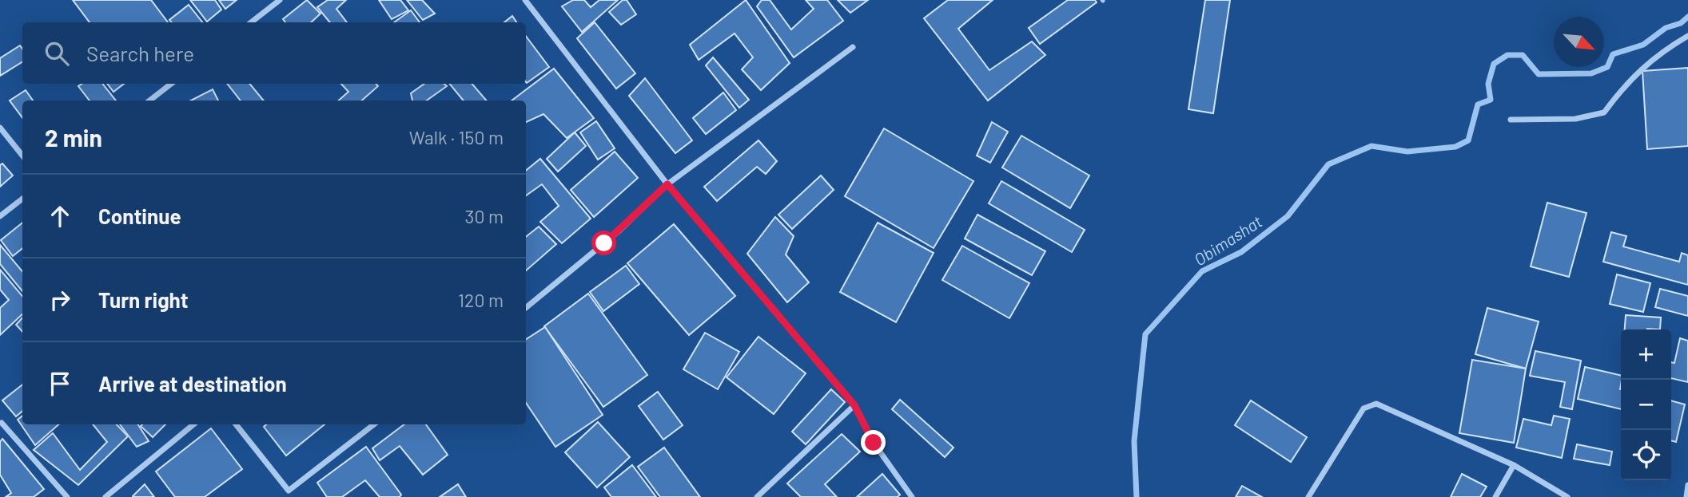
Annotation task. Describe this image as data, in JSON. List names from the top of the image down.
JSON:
{
  "water": ["Obimashat"],
  "north": "bottom right",
  "page": {
    "search": "Search here",
    "heading": ["2 min", "Walk · 150 m"],
    "list": [
      ["Continue", "30 m"],
      ["Turn right", "120 m"],
      "Arrive at destination"
    ],
    "map_buttons": ["+", "−"]
  }
}
